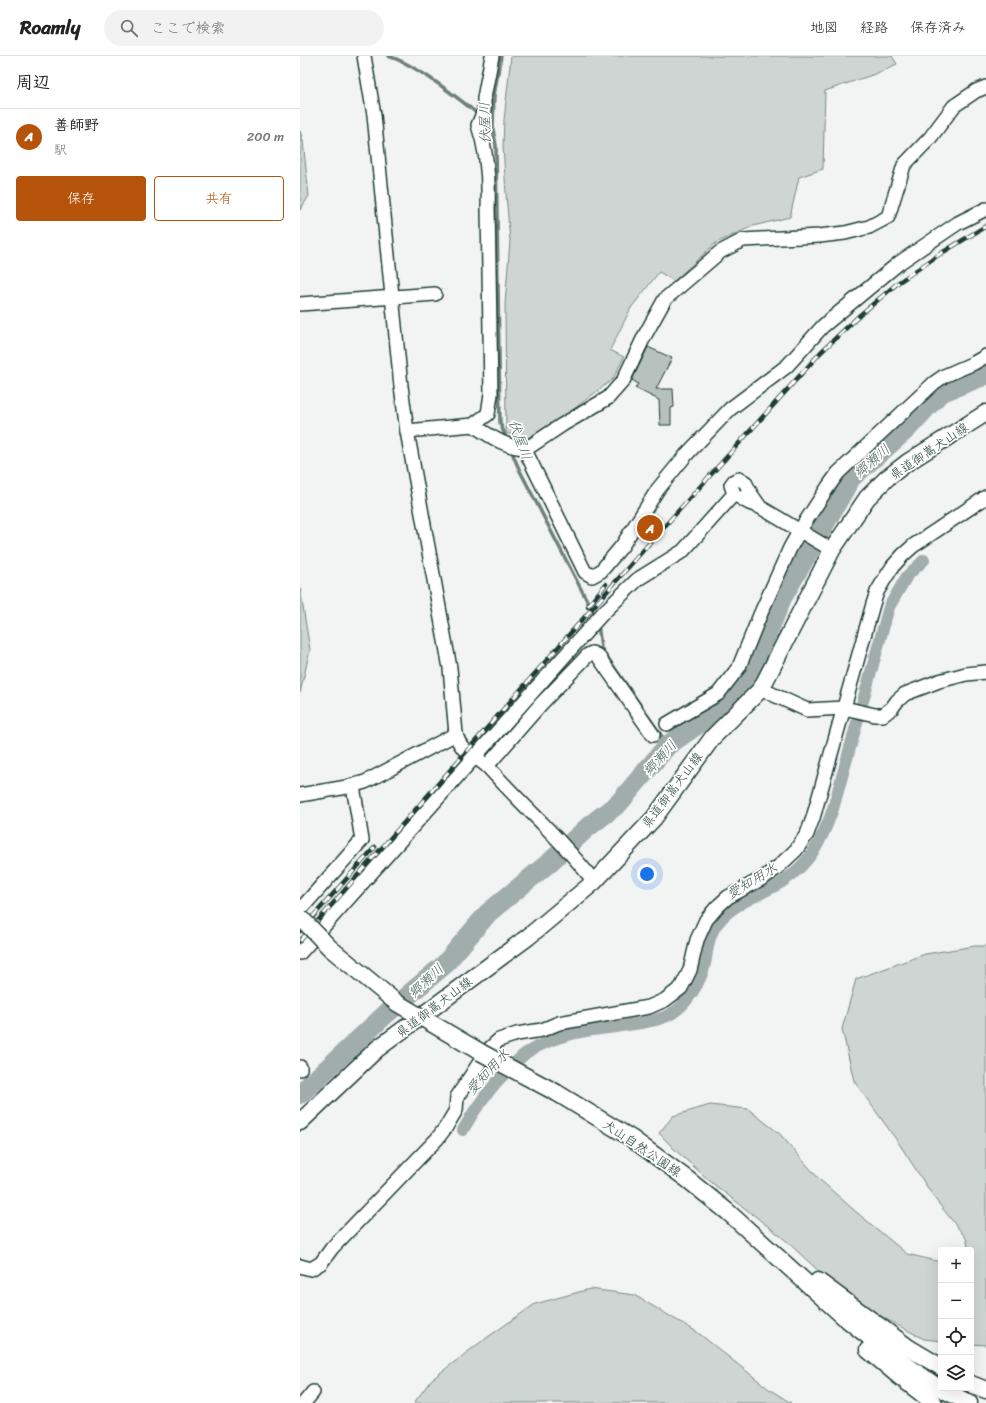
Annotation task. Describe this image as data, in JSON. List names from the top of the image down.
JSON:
{
  "streets": {
    "main road": ["県道御嵩犬山線", "犬山自然公園線"]
  },
  "water": ["伏屋川", "郷瀬川", "愛知用水"],
  "page": {
    "header": "Roamly",
    "search": "ここで検索",
    "nav": ["地図", "経路", "保存済み"],
    "heading": "周辺",
    "list": [
      {
        "mark": "A",
        "name": "善師野",
        "note": "駅",
        "value": "200 m"
      }
    ],
    "buttons": ["保存", "共有"],
    "pins": "A",
    "map_buttons": ["+", "−"]
  }
}
